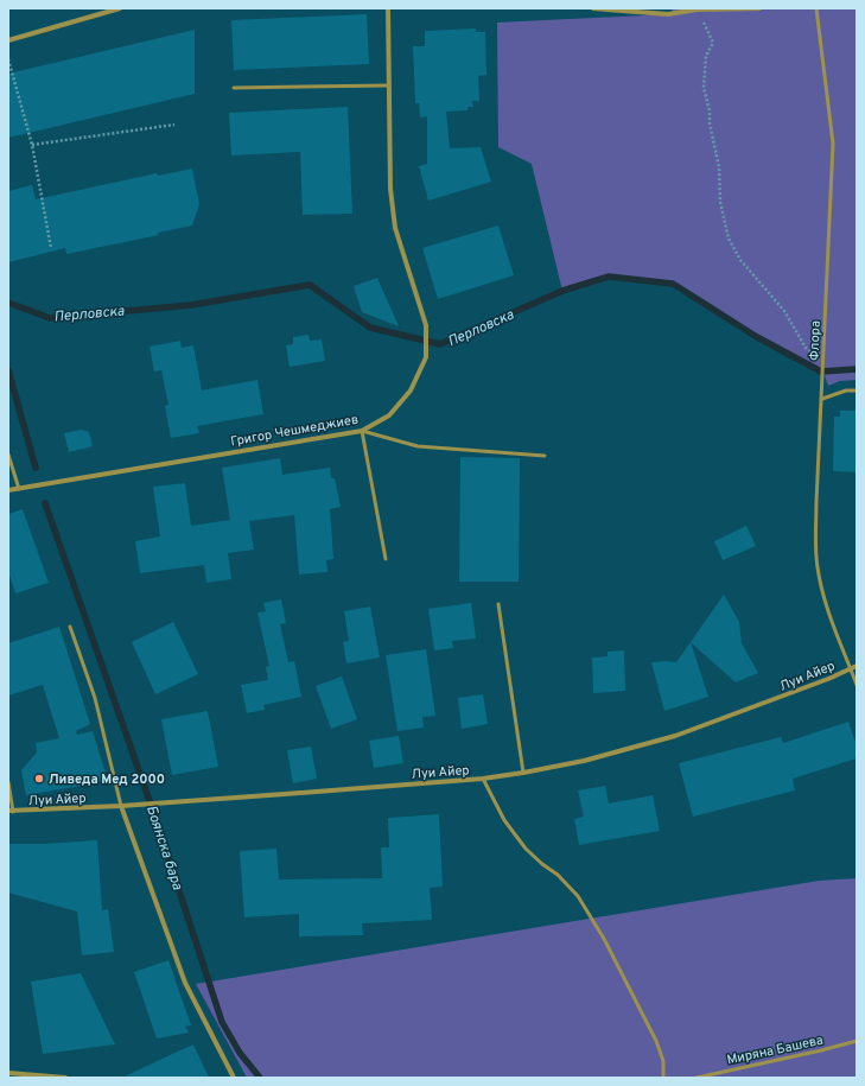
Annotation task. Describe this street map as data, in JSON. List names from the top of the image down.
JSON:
{
  "streets": {
    "street": ["Григор Чешмеджиев", "Луи Айер"],
    "lane": ["Флора", "Миряна Башева"]
  },
  "crossings": [
    ["Флора", "Луи Айер"]
  ],
  "water": ["Перловска", "Боянска бара"],
  "places": ["Ливеда Мед 2000"]
}
